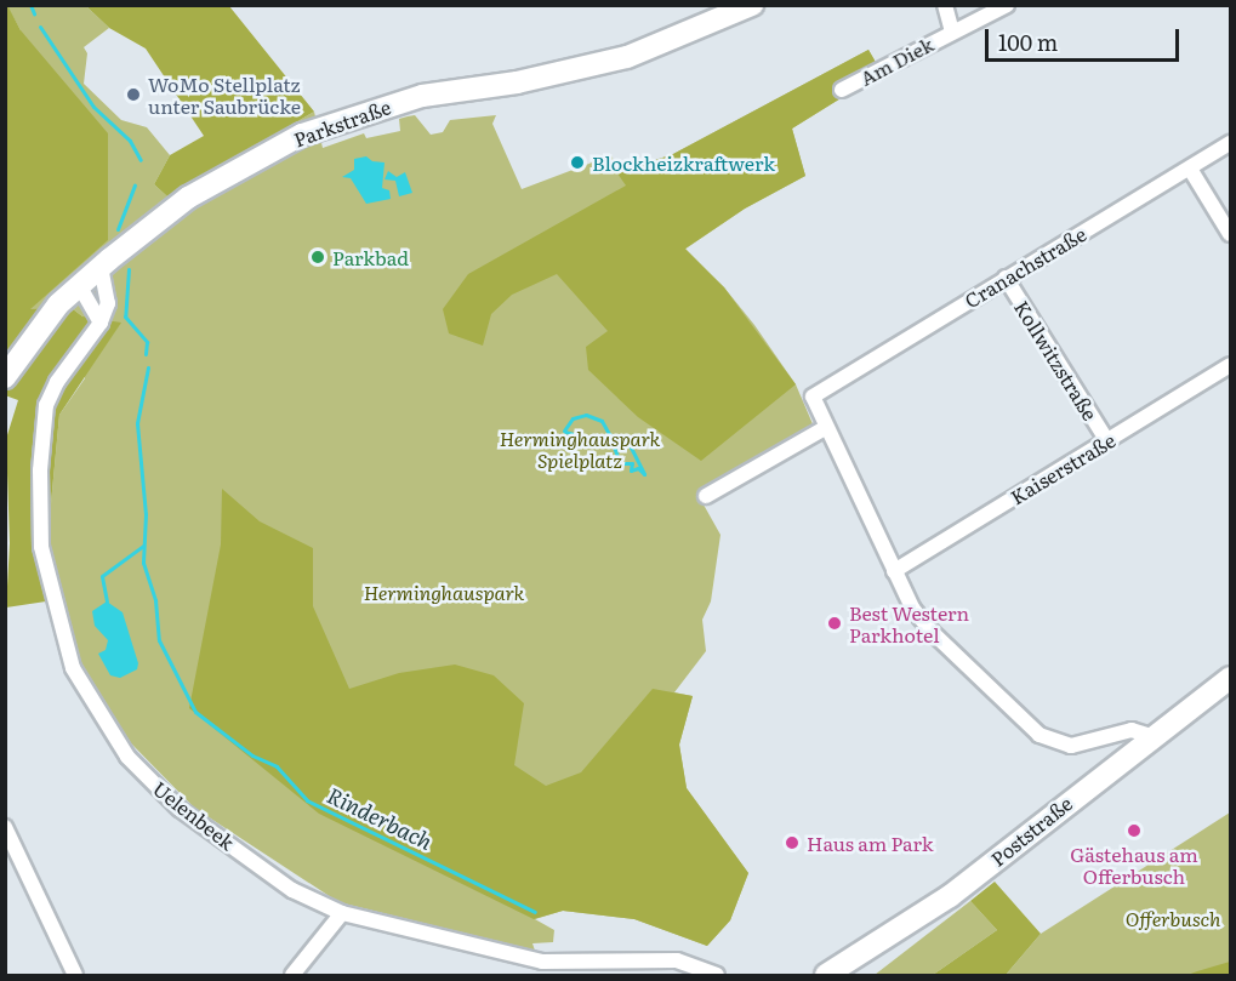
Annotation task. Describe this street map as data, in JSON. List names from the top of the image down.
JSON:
{
  "streets": {
    "street": [
      "Am Diek",
      "Parkstraße",
      "Cranachstraße",
      "Kollwitzstraße",
      "Kaiserstraße",
      "Uelenbeek",
      "Poststraße"
    ]
  },
  "crossings": [
    ["Parkstraße", "Uelenbeek"],
    ["Cranachstraße", "Kollwitzstraße"],
    ["Kollwitzstraße", "Kaiserstraße"]
  ],
  "water": ["Rinderbach"],
  "parks": ["Herminghauspark Spielplatz", "Herminghauspark", "Offerbusch"],
  "places": [
    "WoMo Stellplatz unter Saubrücke",
    "Blockheizkraftwerk",
    "Parkbad",
    "Best Western Parkhotel",
    "Gästehaus am Offerbusch",
    "Haus am Park"
  ],
  "scale_bar": "100 m"
}
